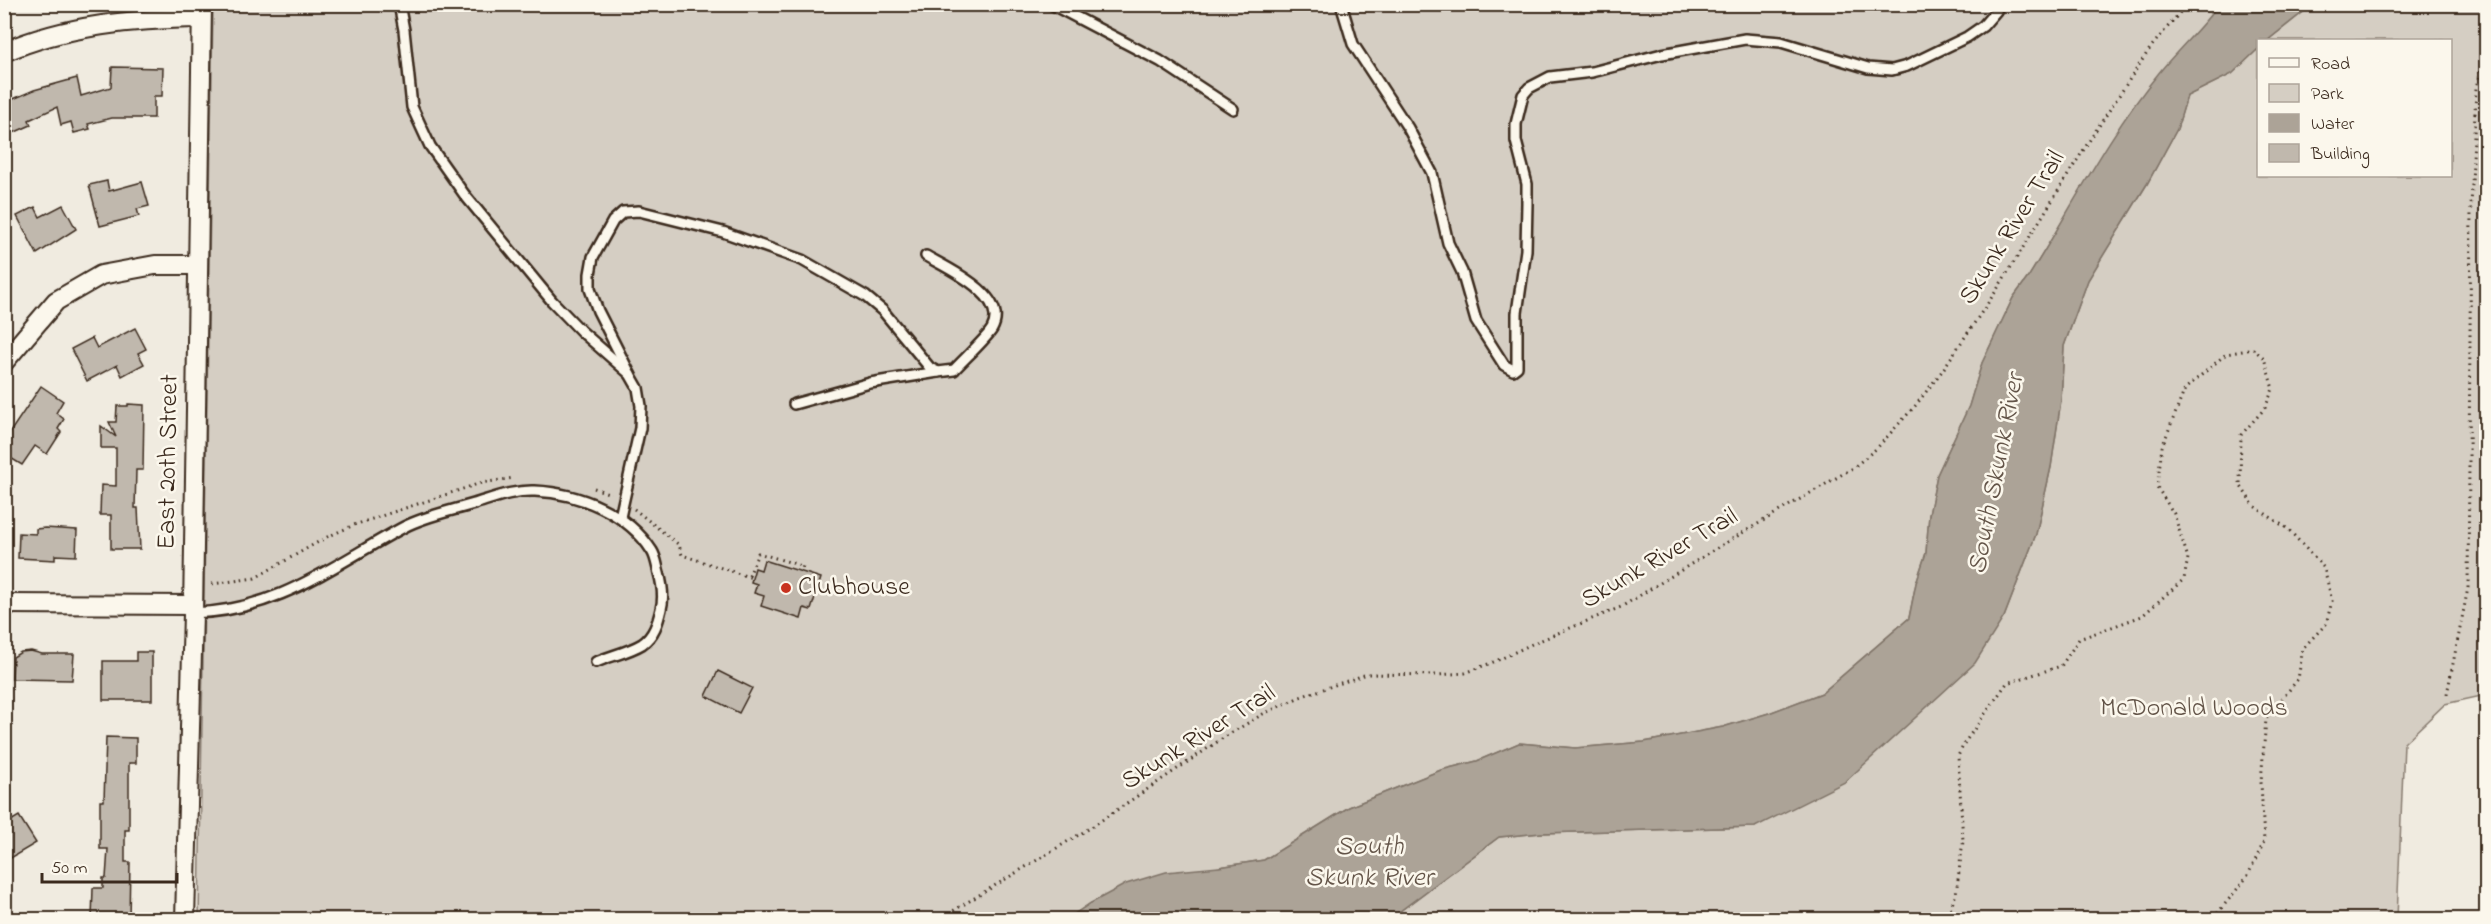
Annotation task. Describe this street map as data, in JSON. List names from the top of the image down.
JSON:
{
  "streets": {
    "street": ["East 20th Street"],
    "path": ["Skunk River Trail"]
  },
  "water": ["South Skunk River"],
  "parks": ["McDonald Woods"],
  "places": ["Clubhouse"],
  "legend": [
    "Road",
    "Park",
    "Water",
    "Building"
  ],
  "scale_bar": "50 m"
}
